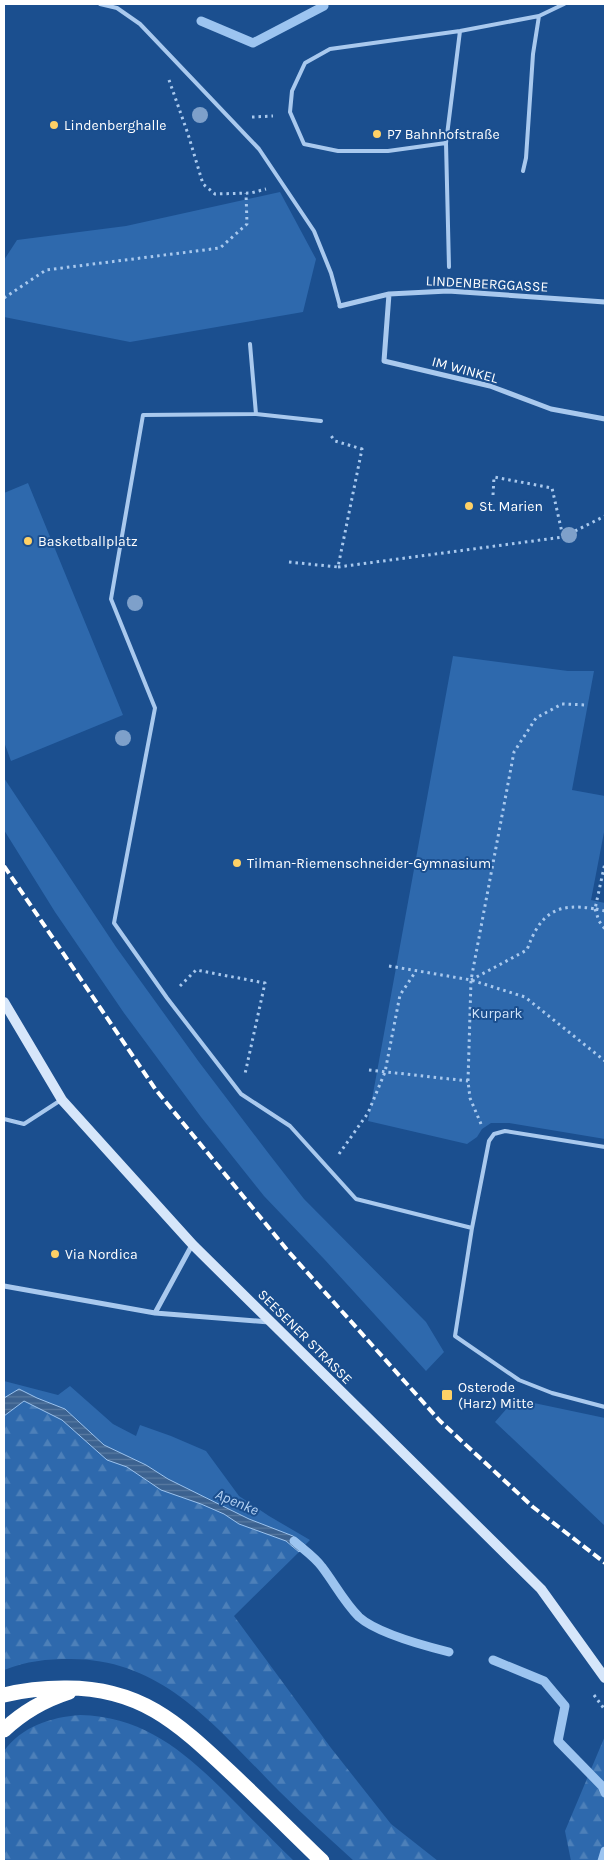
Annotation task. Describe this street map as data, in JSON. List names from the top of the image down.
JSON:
{
  "streets": {
    "street": ["LINDENBERGGASSE", "IM WINKEL", "SEESENER STRASSE"]
  },
  "crossings": [
    ["LINDENBERGGASSE", "IM WINKEL"]
  ],
  "water": ["Apenke"],
  "parks": ["Kurpark"],
  "places": {
    "other": [
      "Lindenberghalle",
      "P7 Bahnhofstraße",
      "St. Marien",
      "Basketballplatz",
      "Tilman-Riemenschneider-Gymnasium",
      "Via Nordica"
    ],
    "transit": ["Osterode (Harz) Mitte"]
  }
}
